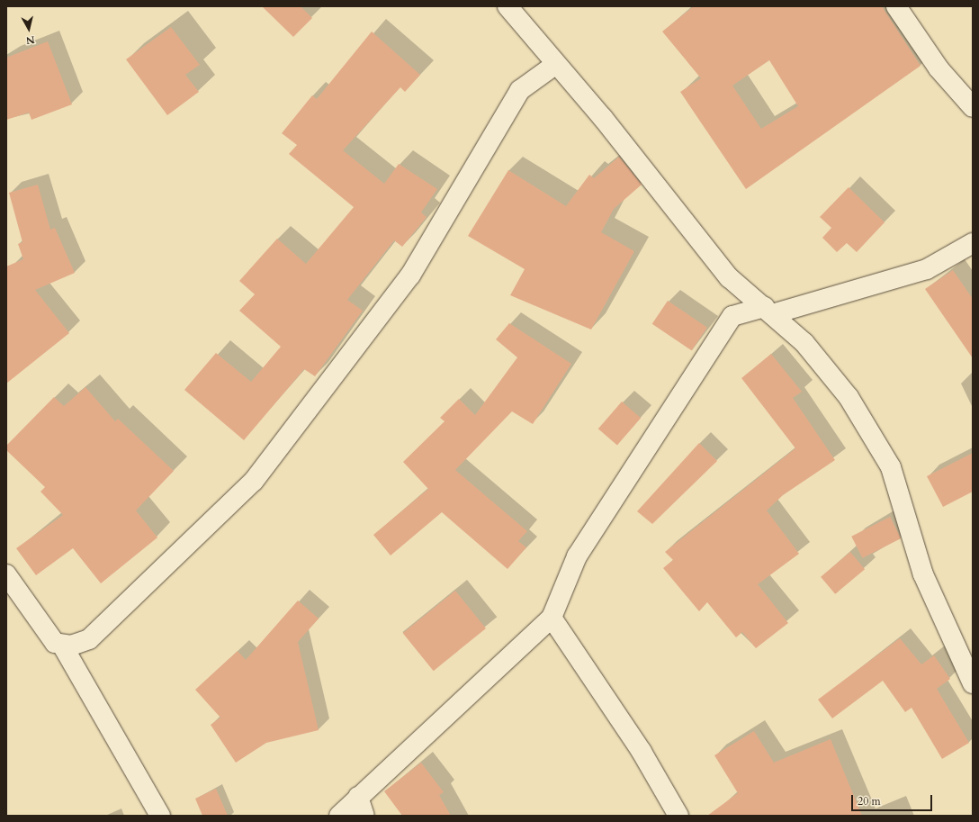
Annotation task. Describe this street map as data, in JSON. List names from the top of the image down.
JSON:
{
  "scale_bar": "20 m",
  "north": "bottom"
}
